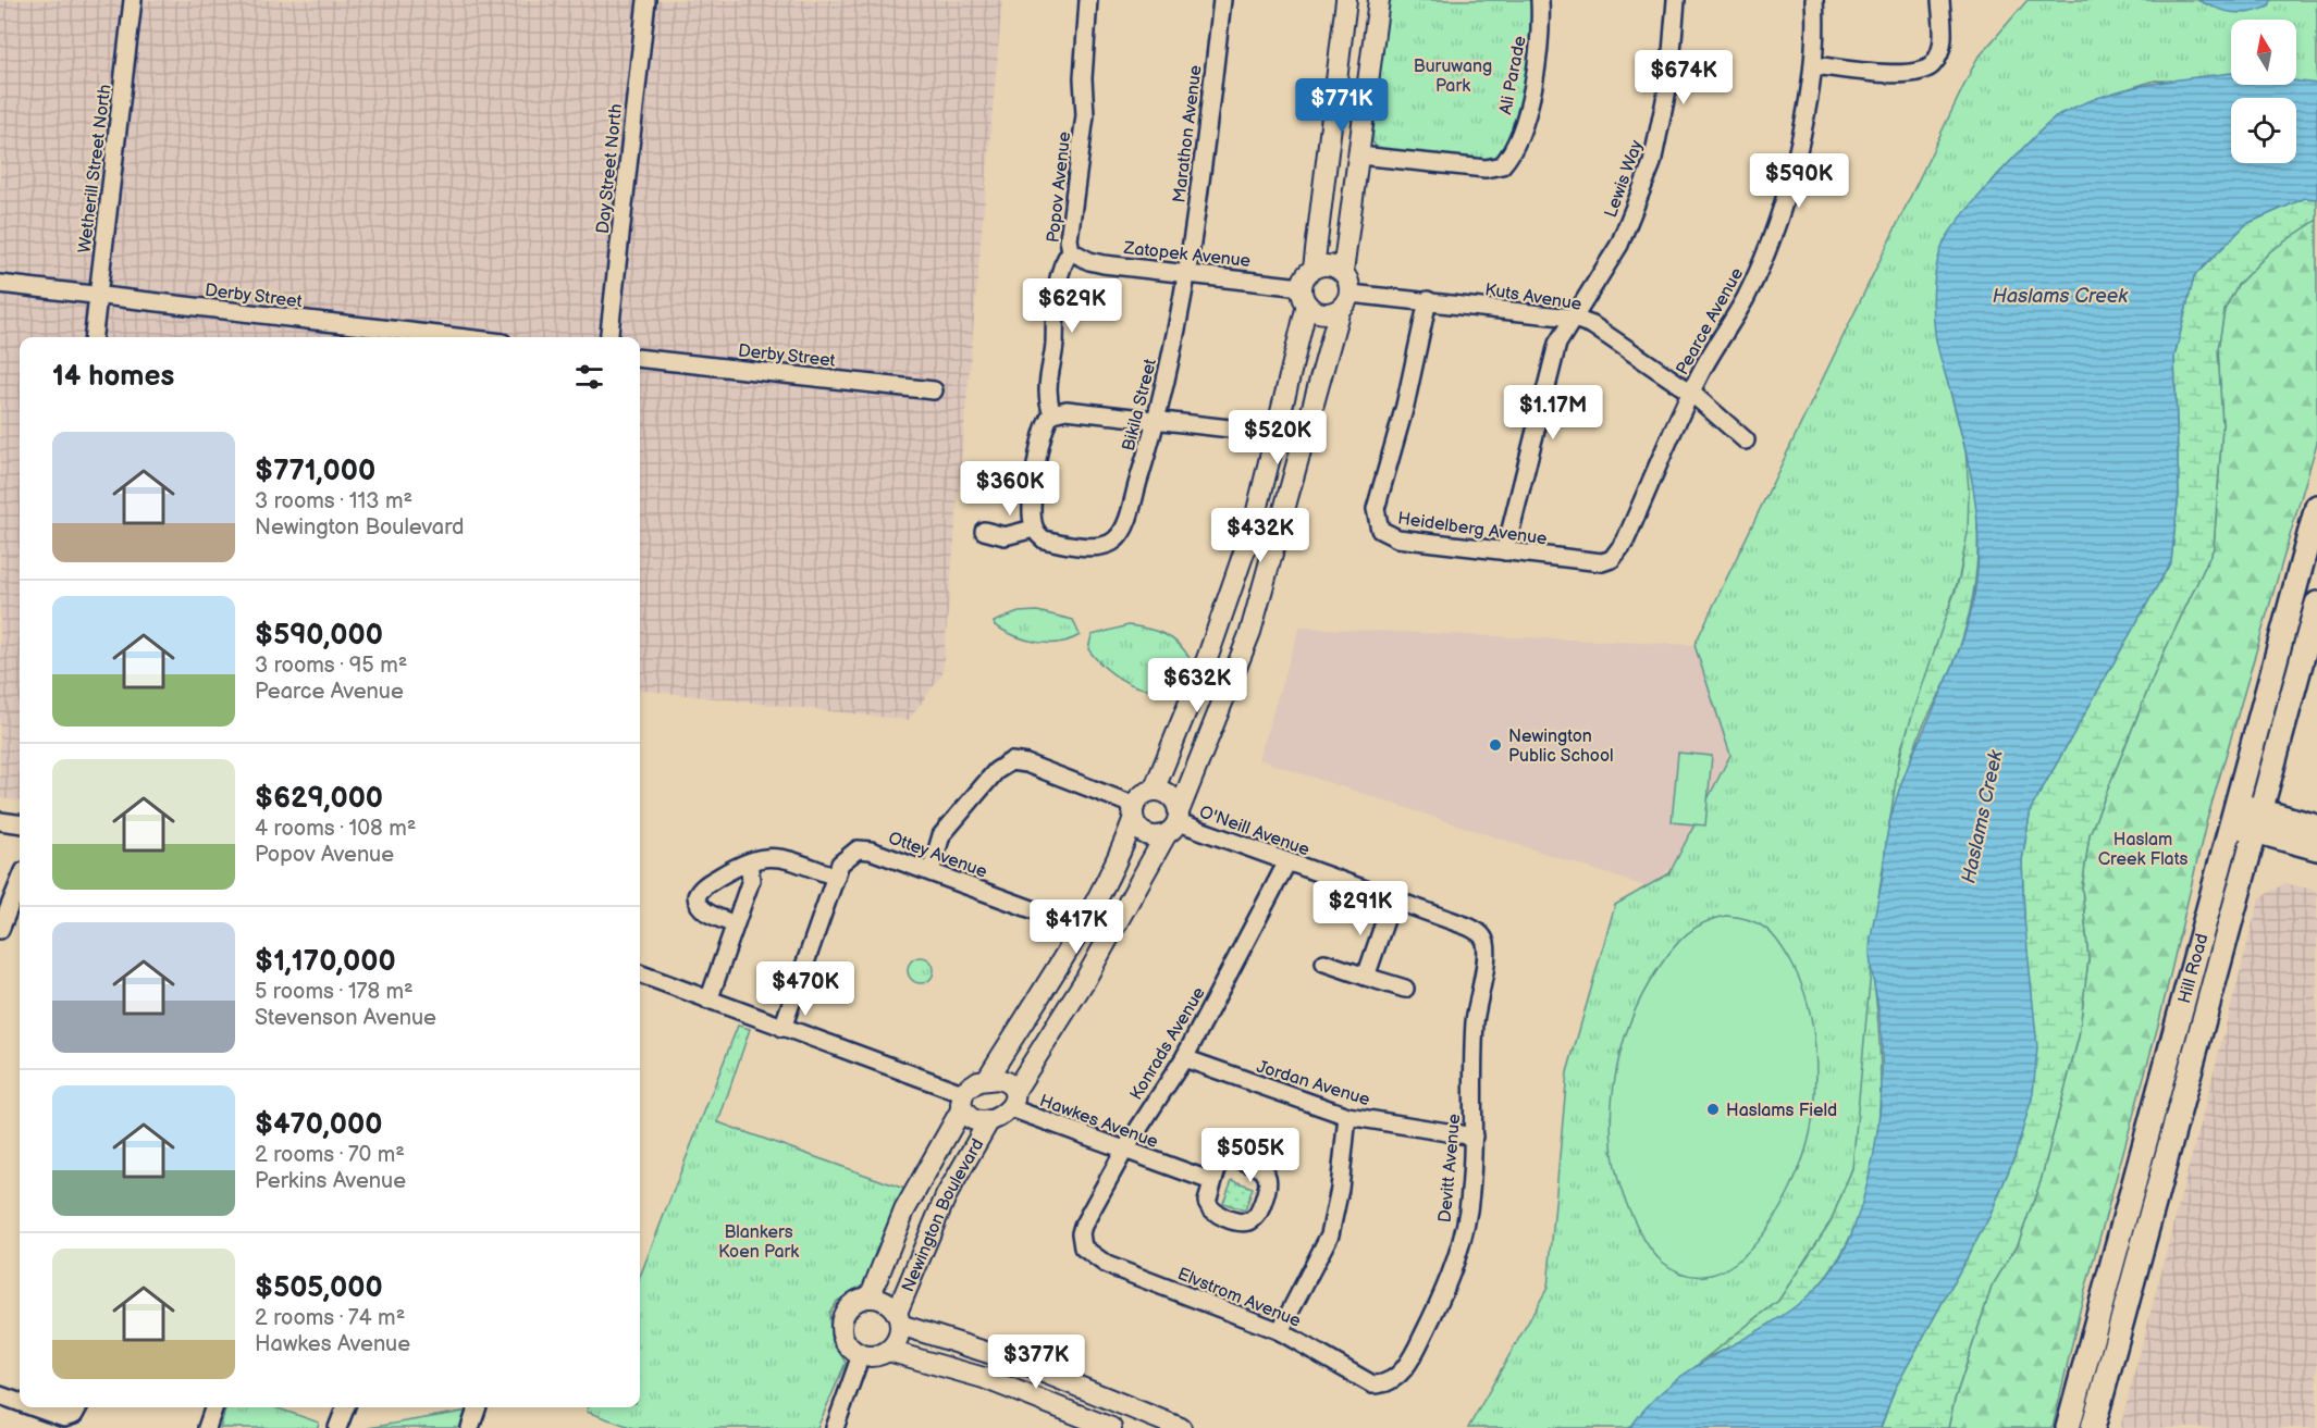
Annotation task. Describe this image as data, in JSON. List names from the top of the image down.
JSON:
{
  "streets": {
    "main road": ["Hill Road"],
    "street": [
      "Ali Parade",
      "Marathon Avenue",
      "Wetherill Street North",
      "Day Street North",
      "Lewis Way",
      "Popov Avenue",
      "Zatopek Avenue",
      "Derby Street",
      "Kuts Avenue",
      "Pearce Avenue",
      "Bikila Street",
      "Heidelberg Avenue",
      "O'Neill Avenue",
      "Ottey Avenue",
      "Konrads Avenue",
      "Jordan Avenue",
      "Hawkes Avenue",
      "Devitt Avenue",
      "Newington Boulevard",
      "Elvstrom Avenue"
    ]
  },
  "crossings": [
    ["Marathon Avenue", "Zatopek Avenue"],
    ["Marathon Avenue", "Bikila Street"],
    ["Wetherill Street North", "Derby Street"],
    ["Lewis Way", "Kuts Avenue"],
    ["Lewis Way", "Heidelberg Avenue"],
    ["Popov Avenue", "Zatopek Avenue"],
    ["Zatopek Avenue", "Kuts Avenue"],
    ["Zatopek Avenue", "Bikila Street"],
    ["Kuts Avenue", "Pearce Avenue"],
    ["Kuts Avenue", "Heidelberg Avenue"],
    ["Pearce Avenue", "Heidelberg Avenue"],
    ["O'Neill Avenue", "Konrads Avenue"],
    ["O'Neill Avenue", "Devitt Avenue"],
    ["Konrads Avenue", "Jordan Avenue"],
    ["Konrads Avenue", "Hawkes Avenue"],
    ["Konrads Avenue", "Elvstrom Avenue"],
    ["Jordan Avenue", "Devitt Avenue"],
    ["Hawkes Avenue", "Newington Boulevard"],
    ["Devitt Avenue", "Elvstrom Avenue"]
  ],
  "water": ["Haslams Creek"],
  "parks": ["Buruwang Park", "Haslam Creek Flats", "Blankers Koen Park"],
  "places": ["Newington Public School", "Haslams Field"],
  "north": "top",
  "page": {
    "price": [
      "$674K",
      "$771K",
      "$590K",
      "$629K",
      "$1.17M",
      "$520K",
      "$360K",
      "$432K",
      "$632K",
      "$291K",
      "$417K",
      "$470K",
      "$505K",
      "$377K"
    ],
    "heading": "14 homes",
    "list": [
      {
        "name": "$771,000",
        "note": "3 rooms · 113 m² · Newington Boulevard"
      },
      {
        "name": "$590,000",
        "note": "3 rooms · 95 m² · Pearce Avenue"
      },
      {
        "name": "$629,000",
        "note": "4 rooms · 108 m² · Popov Avenue"
      },
      {
        "name": "$1,170,000",
        "note": "5 rooms · 178 m² · Stevenson Avenue"
      },
      {
        "name": "$470,000",
        "note": "2 rooms · 70 m² · Perkins Avenue"
      },
      {
        "name": "$505,000",
        "note": "2 rooms · 74 m² · Hawkes Avenue"
      }
    ]
  }
}
